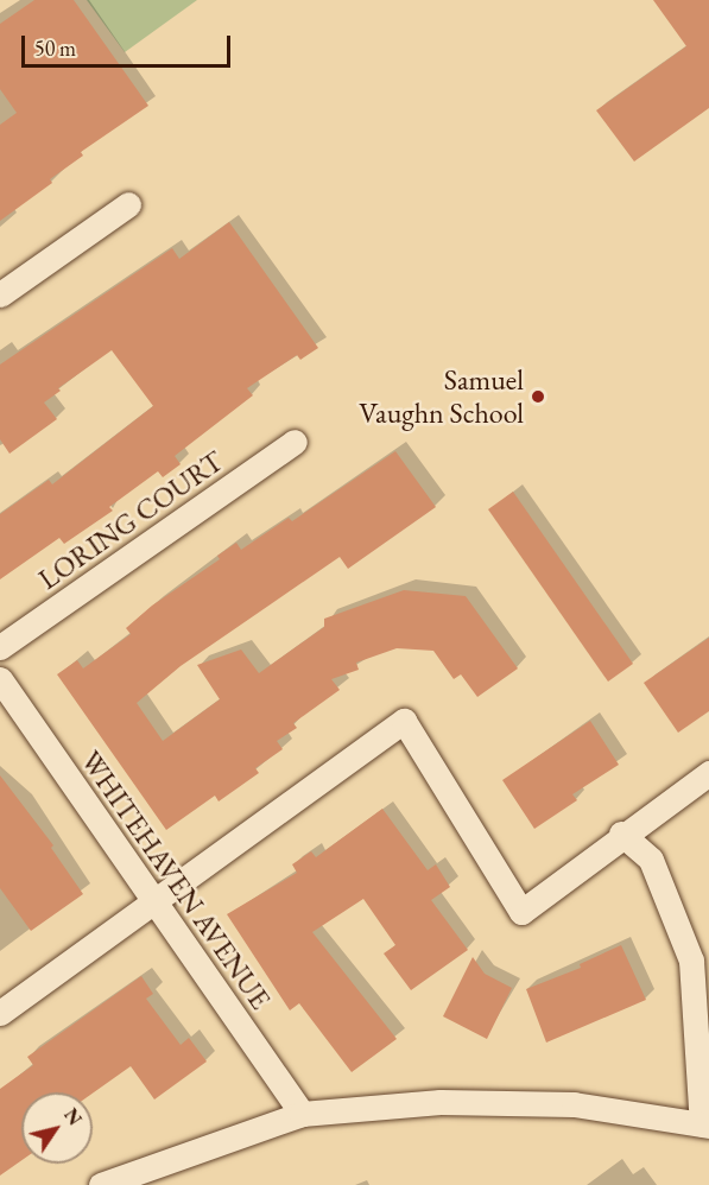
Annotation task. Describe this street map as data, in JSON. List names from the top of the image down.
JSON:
{
  "streets": {
    "street": ["LORING COURT", "WHITEHAVEN AVENUE"]
  },
  "places": ["Samuel Vaughn School"],
  "scale_bar": "50 m",
  "north": "top right"
}
